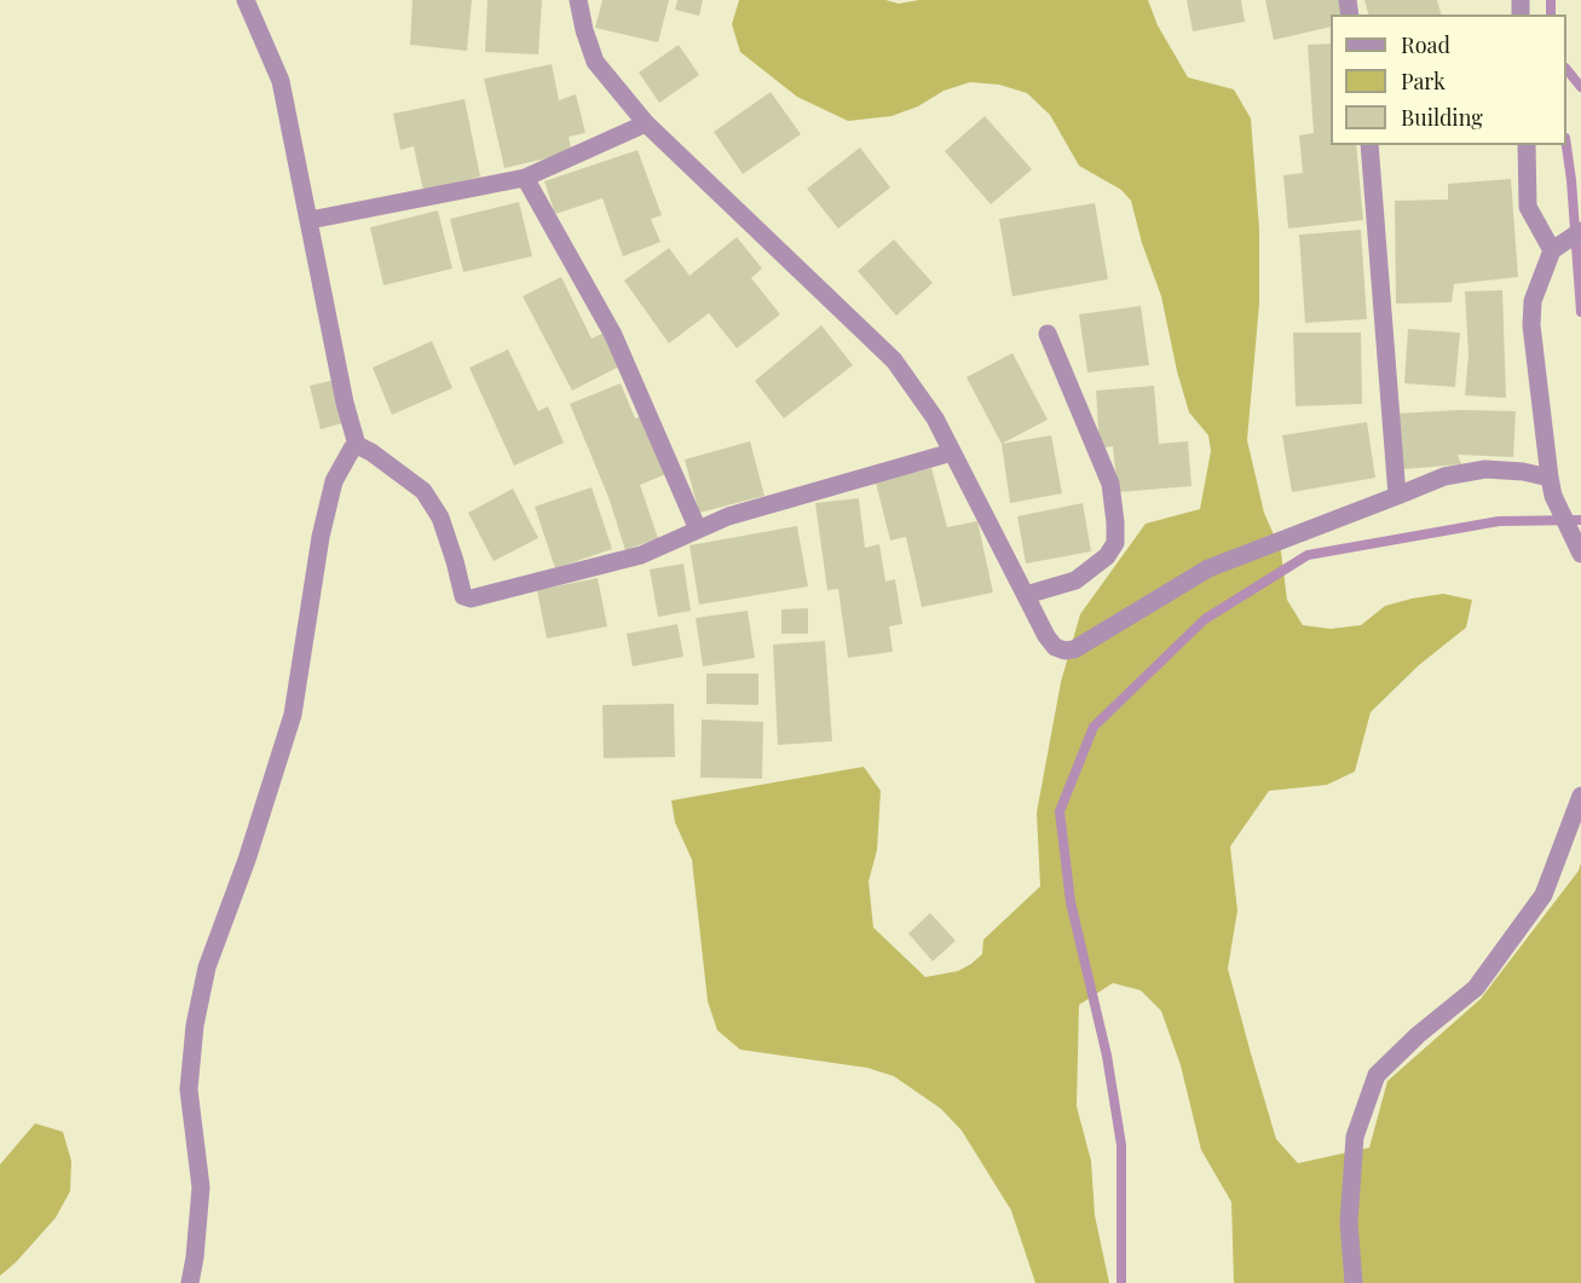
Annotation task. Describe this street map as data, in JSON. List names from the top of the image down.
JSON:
{
  "legend": ["Road", "Park", "Building"]
}
